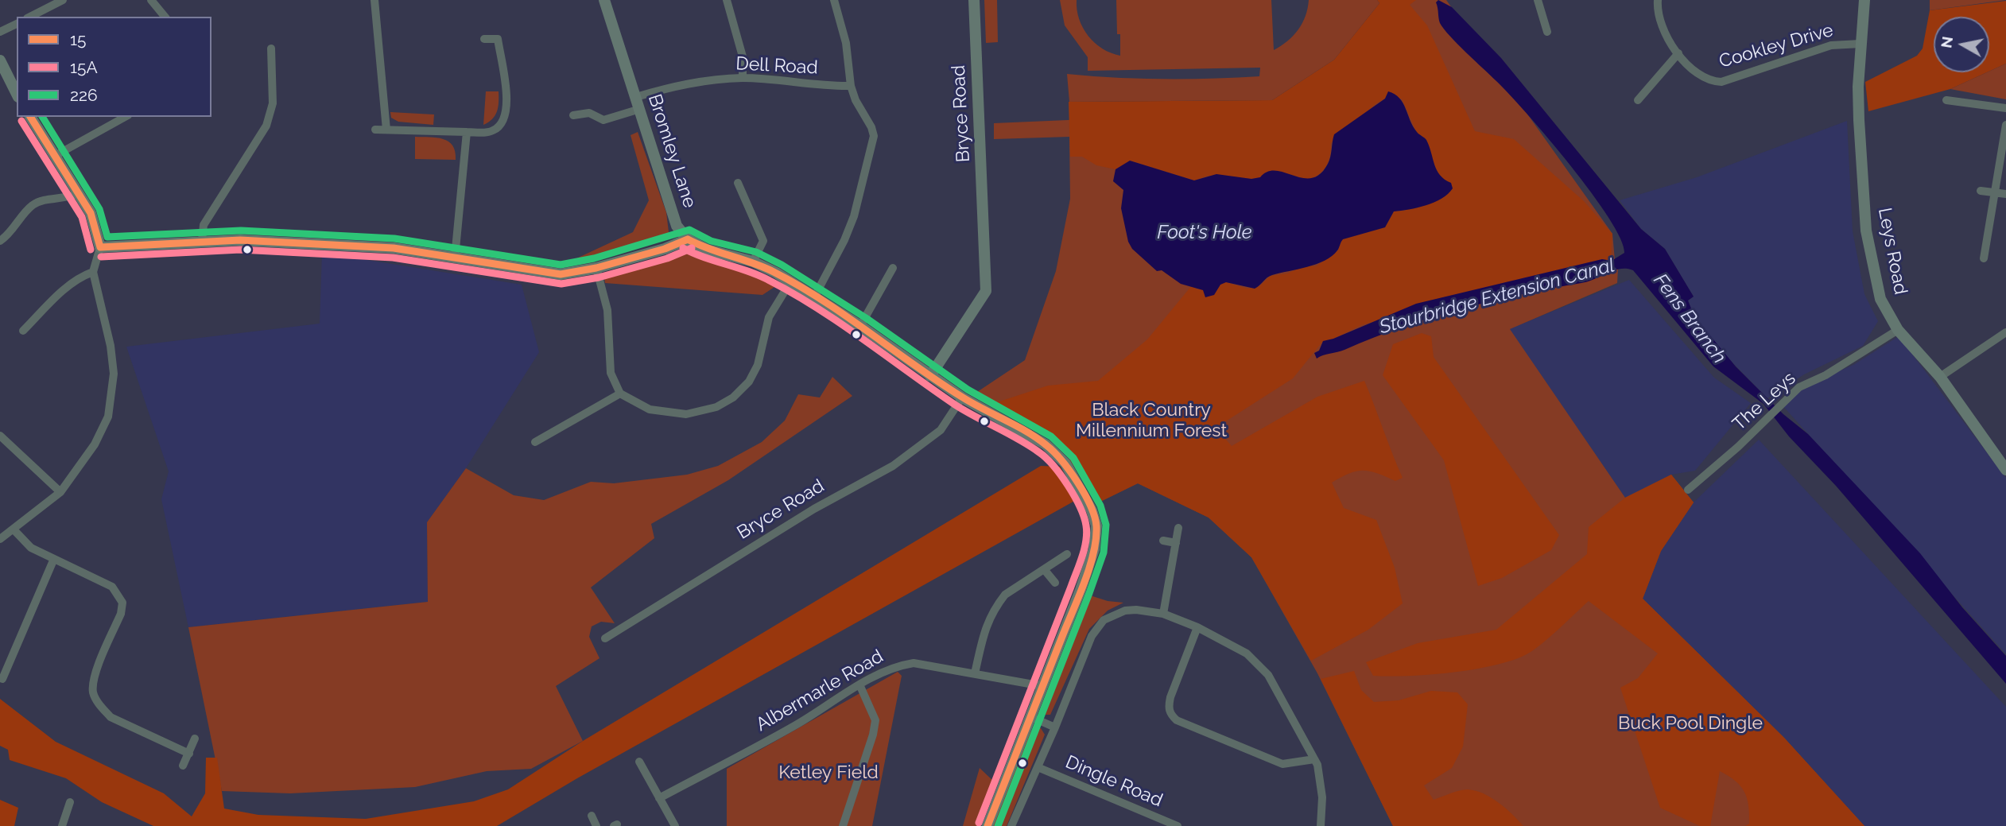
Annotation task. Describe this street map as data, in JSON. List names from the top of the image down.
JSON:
{
  "streets": {
    "street": [
      "Cookley Drive",
      "Dell Road",
      "Bryce Road",
      "Bromley Lane",
      "Leys Road",
      "The Leys",
      "Albermarle Road",
      "Dingle Road"
    ]
  },
  "crossings": [
    ["Cookley Drive", "Leys Road"],
    ["Dell Road", "Bromley Lane"],
    ["Leys Road", "The Leys"]
  ],
  "water": ["Foot's Hole", "Stourbridge Extension Canal", "Fens Branch"],
  "parks": ["Black Country Millennium Forest", "Buck Pool Dingle", "Ketley Field"],
  "lines": ["transit line 15", "transit line 226", "transit line 15A"],
  "legend": ["15", "15A", "226"],
  "north": "left"
}
